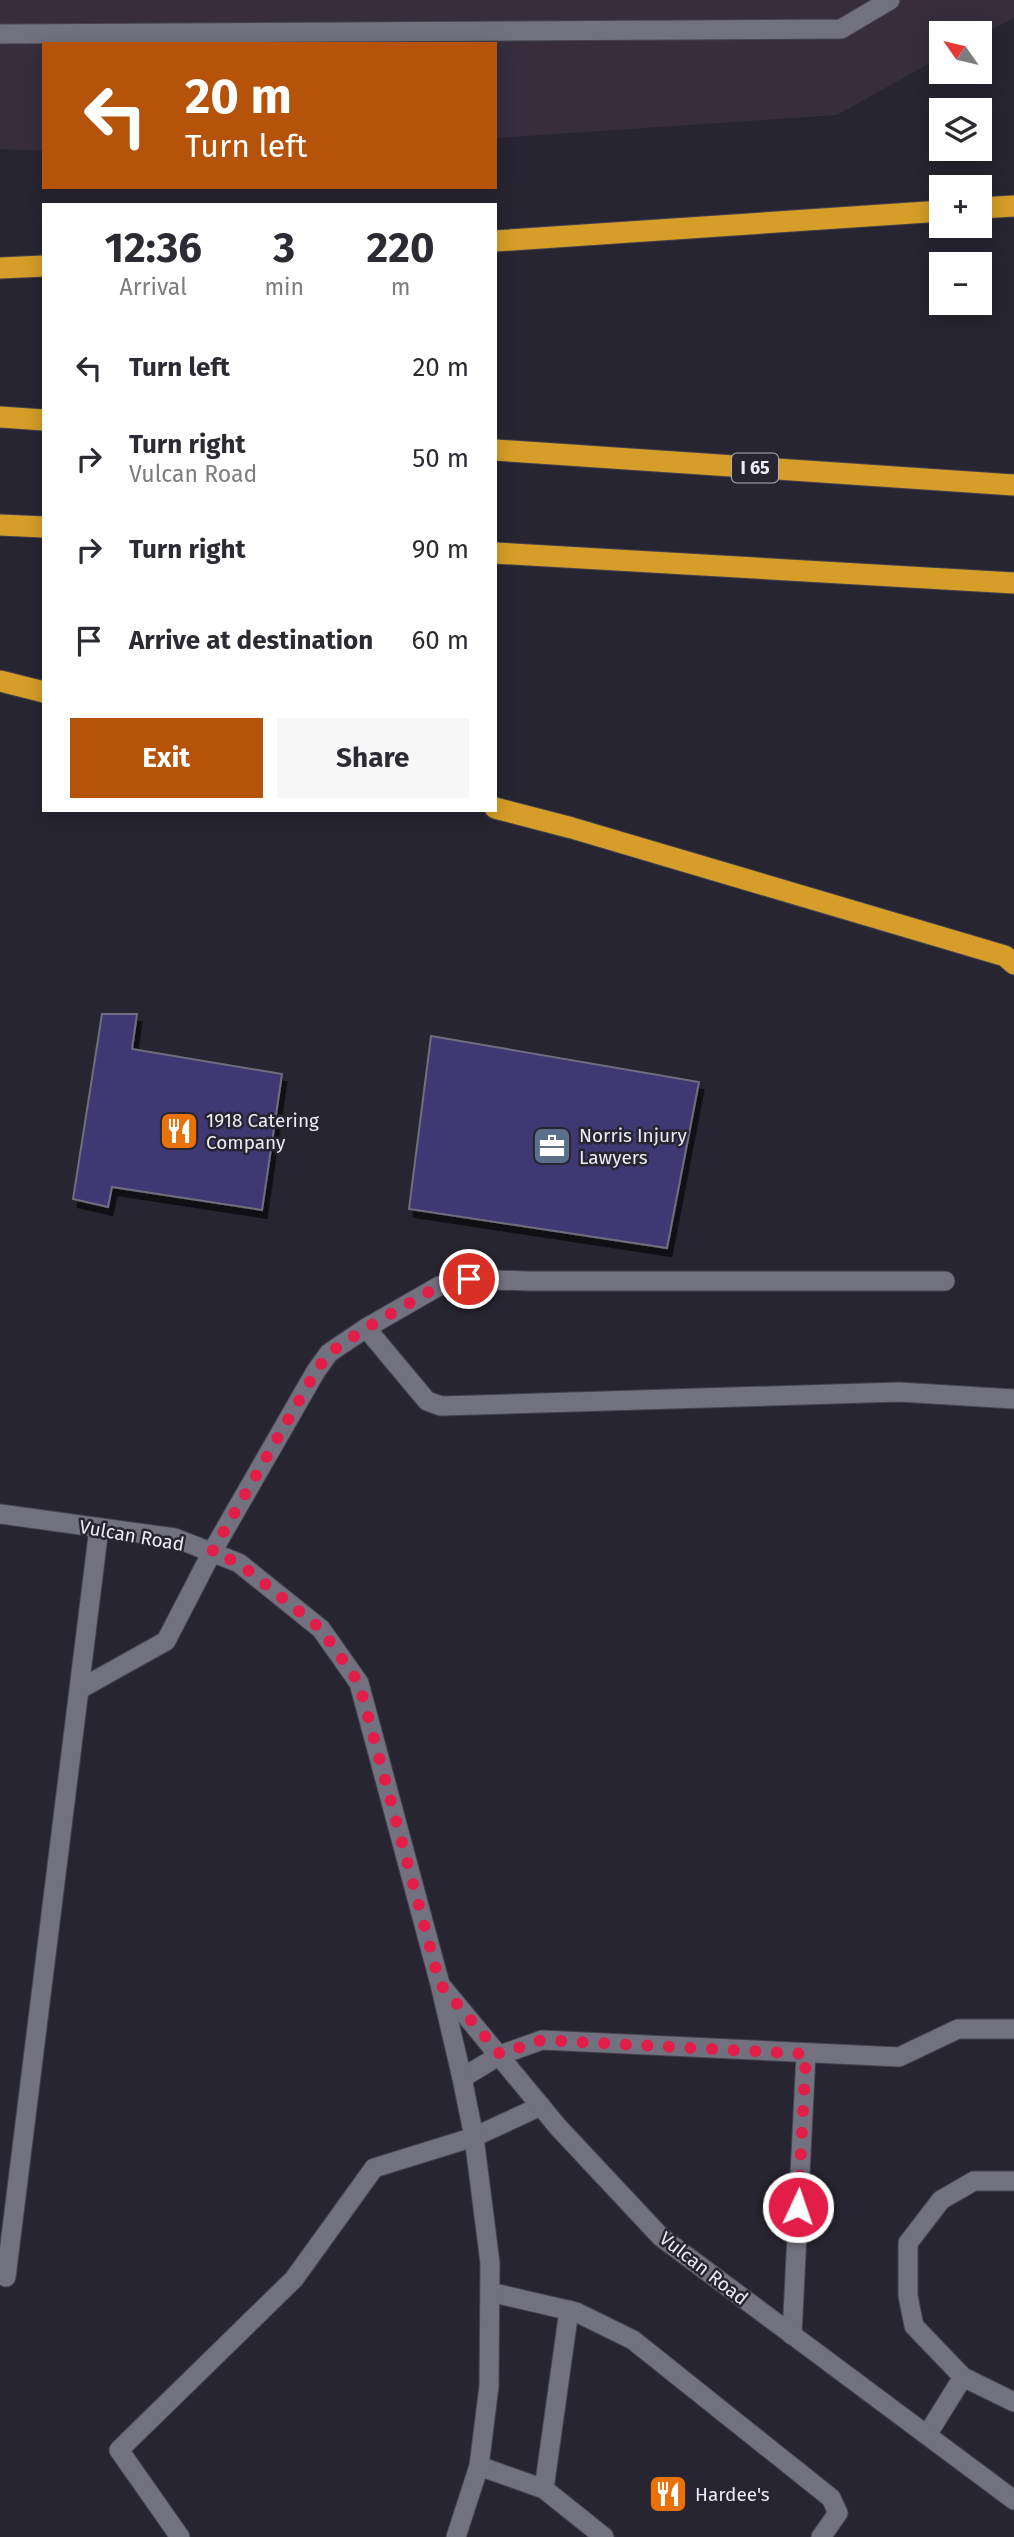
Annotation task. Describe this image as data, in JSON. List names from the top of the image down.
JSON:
{
  "streets": {
    "highway": ["I 65"],
    "street": ["Vulcan Road"]
  },
  "places": {
    "restaurant": ["1918 Catering Company", "Hardee's"],
    "office": ["Norris Injury Lawyers"]
  },
  "north": "top left",
  "page": {
    "map_buttons": ["+", "−"],
    "turn": ["20 m", "Turn left"],
    "eta": [
      "12:36",
      "Arrival",
      "3",
      "min",
      "220",
      "m"
    ],
    "list": [
      {
        "name": "Turn left",
        "value": "20 m"
      },
      {
        "name": "Turn right",
        "note": "Vulcan Road",
        "value": "50 m"
      },
      {
        "name": "Turn right",
        "value": "90 m"
      },
      {
        "name": "Arrive at destination",
        "value": "60 m"
      }
    ],
    "buttons": ["Exit", "Share"]
  }
}
